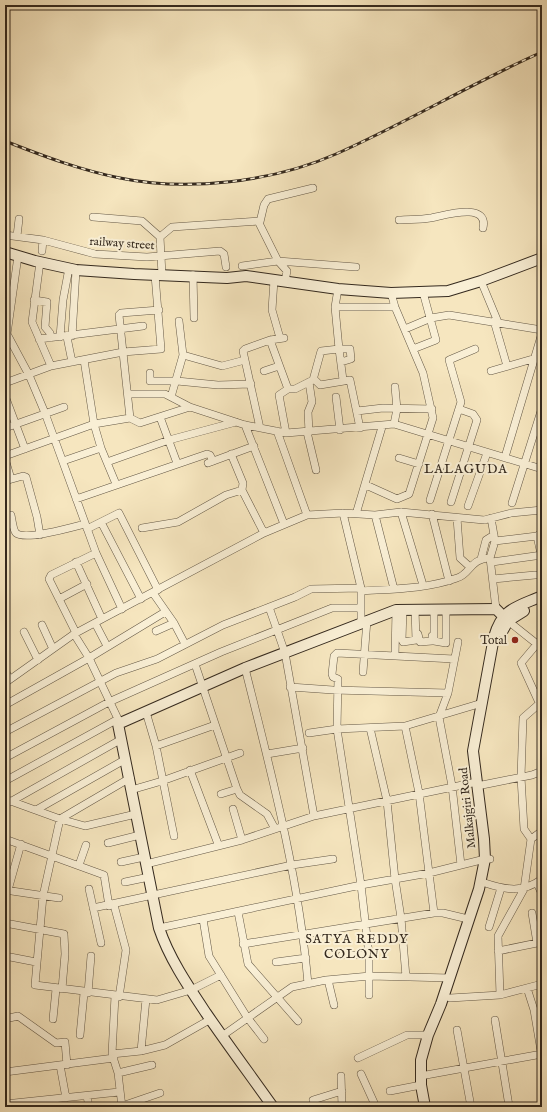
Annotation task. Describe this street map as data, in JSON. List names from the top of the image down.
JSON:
{
  "streets": {
    "main road": ["Malkajgiri Road"],
    "street": ["railway street"]
  },
  "districts": ["LALAGUDA", "SATYA REDDY COLONY"],
  "places": ["Total"]
}
